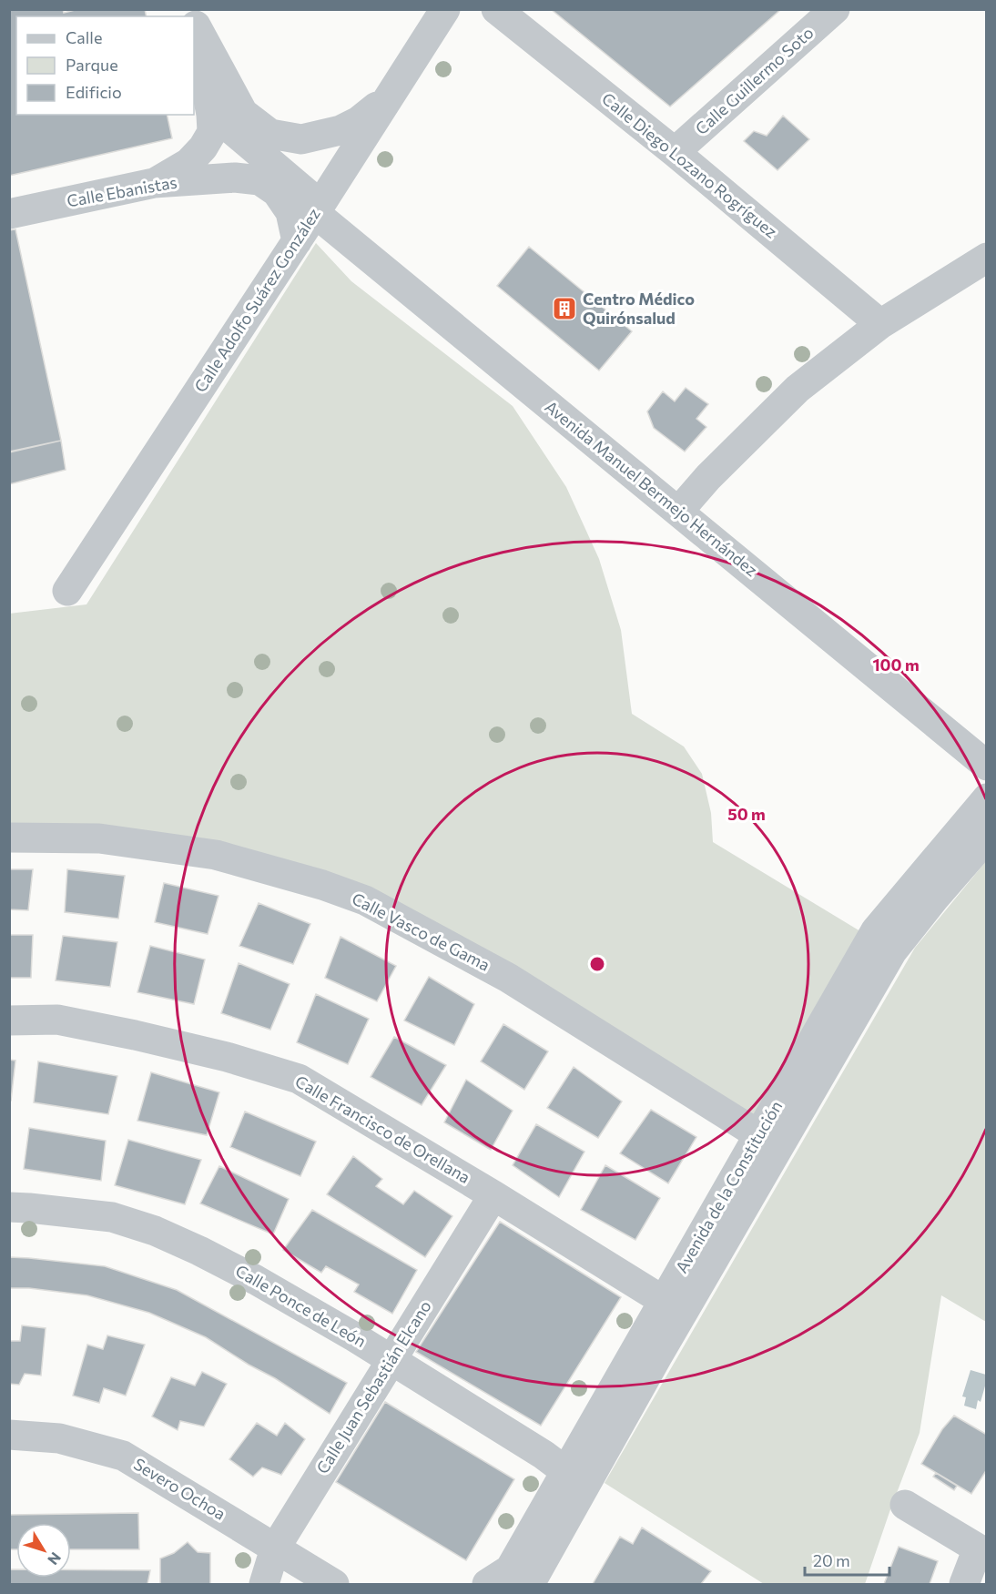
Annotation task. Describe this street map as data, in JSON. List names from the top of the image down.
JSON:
{
  "streets": {
    "street": [
      "Calle Guillermo Soto",
      "Calle Diego Lozano Rogríguez",
      "Calle Ebanistas",
      "Calle Adolfo Suárez González",
      "Avenida Manuel Bermejo Hernández",
      "Calle Vasco de Gama",
      "Calle Francisco de Orellana",
      "Avenida de la Constitución",
      "Calle Ponce de León",
      "Calle Juan Sebastián Elcano",
      "Severo Ochoa"
    ]
  },
  "crossings": [
    ["Calle Guillermo Soto", "Calle Diego Lozano Rogríguez"],
    ["Calle Ebanistas", "Calle Adolfo Suárez González"],
    ["Calle Adolfo Suárez González", "Avenida Manuel Bermejo Hernández"],
    ["Calle Vasco de Gama", "Avenida de la Constitución"],
    ["Calle Francisco de Orellana", "Avenida de la Constitución"],
    ["Calle Francisco de Orellana", "Calle Juan Sebastián Elcano"],
    ["Avenida de la Constitución", "Calle Ponce de León"],
    ["Calle Ponce de León", "Calle Juan Sebastián Elcano"],
    ["Calle Juan Sebastián Elcano", "Severo Ochoa"]
  ],
  "places": {
    "building": ["Centro Médico Quirónsalud"]
  },
  "legend": ["Calle", "Parque", "Edificio"],
  "scale_bar": "20 m",
  "north": "bottom right",
  "rings": ["100 m", "50 m"]
}
